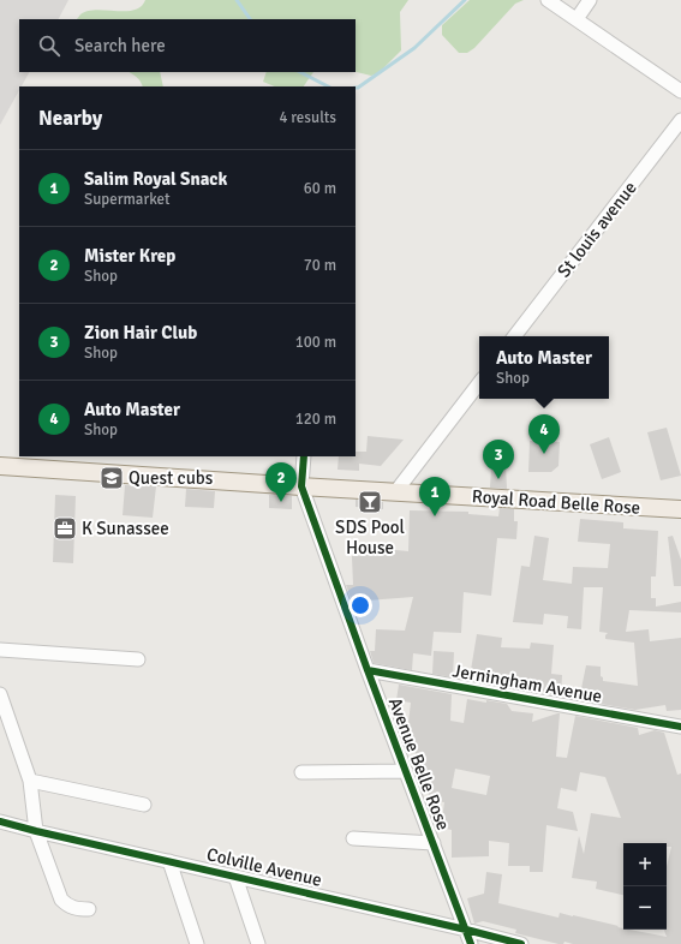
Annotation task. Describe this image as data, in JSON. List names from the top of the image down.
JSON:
{
  "streets": {
    "main road": ["Royal Road Belle Rose"],
    "street": [
      "St louis avenue",
      "Jerningham Avenue",
      "Avenue Belle Rose",
      "Colville Avenue"
    ]
  },
  "crossings": [
    ["Royal Road Belle Rose", "Avenue Belle Rose"],
    ["Jerningham Avenue", "Avenue Belle Rose"],
    ["Avenue Belle Rose", "Colville Avenue"]
  ],
  "places": {
    "school or university": ["Quest cubs"],
    "bar": ["SDS Pool House"],
    "office": ["K Sunassee"]
  },
  "page": {
    "search": "Search here",
    "heading": ["Nearby", "4 results"],
    "list": [
      {
        "mark": "1",
        "name": "Salim Royal Snack",
        "note": "Supermarket",
        "value": "60 m"
      },
      {
        "mark": "2",
        "name": "Mister Krep",
        "note": "Shop",
        "value": "70 m"
      },
      {
        "mark": "3",
        "name": "Zion Hair Club",
        "note": "Shop",
        "value": "100 m"
      },
      {
        "mark": "4",
        "name": "Auto Master",
        "note": "Shop",
        "value": "120 m"
      }
    ],
    "popup": ["Auto Master", "Shop"],
    "pins": [
      "4",
      "3",
      "2",
      "1"
    ],
    "map_buttons": ["+", "−"]
  }
}
